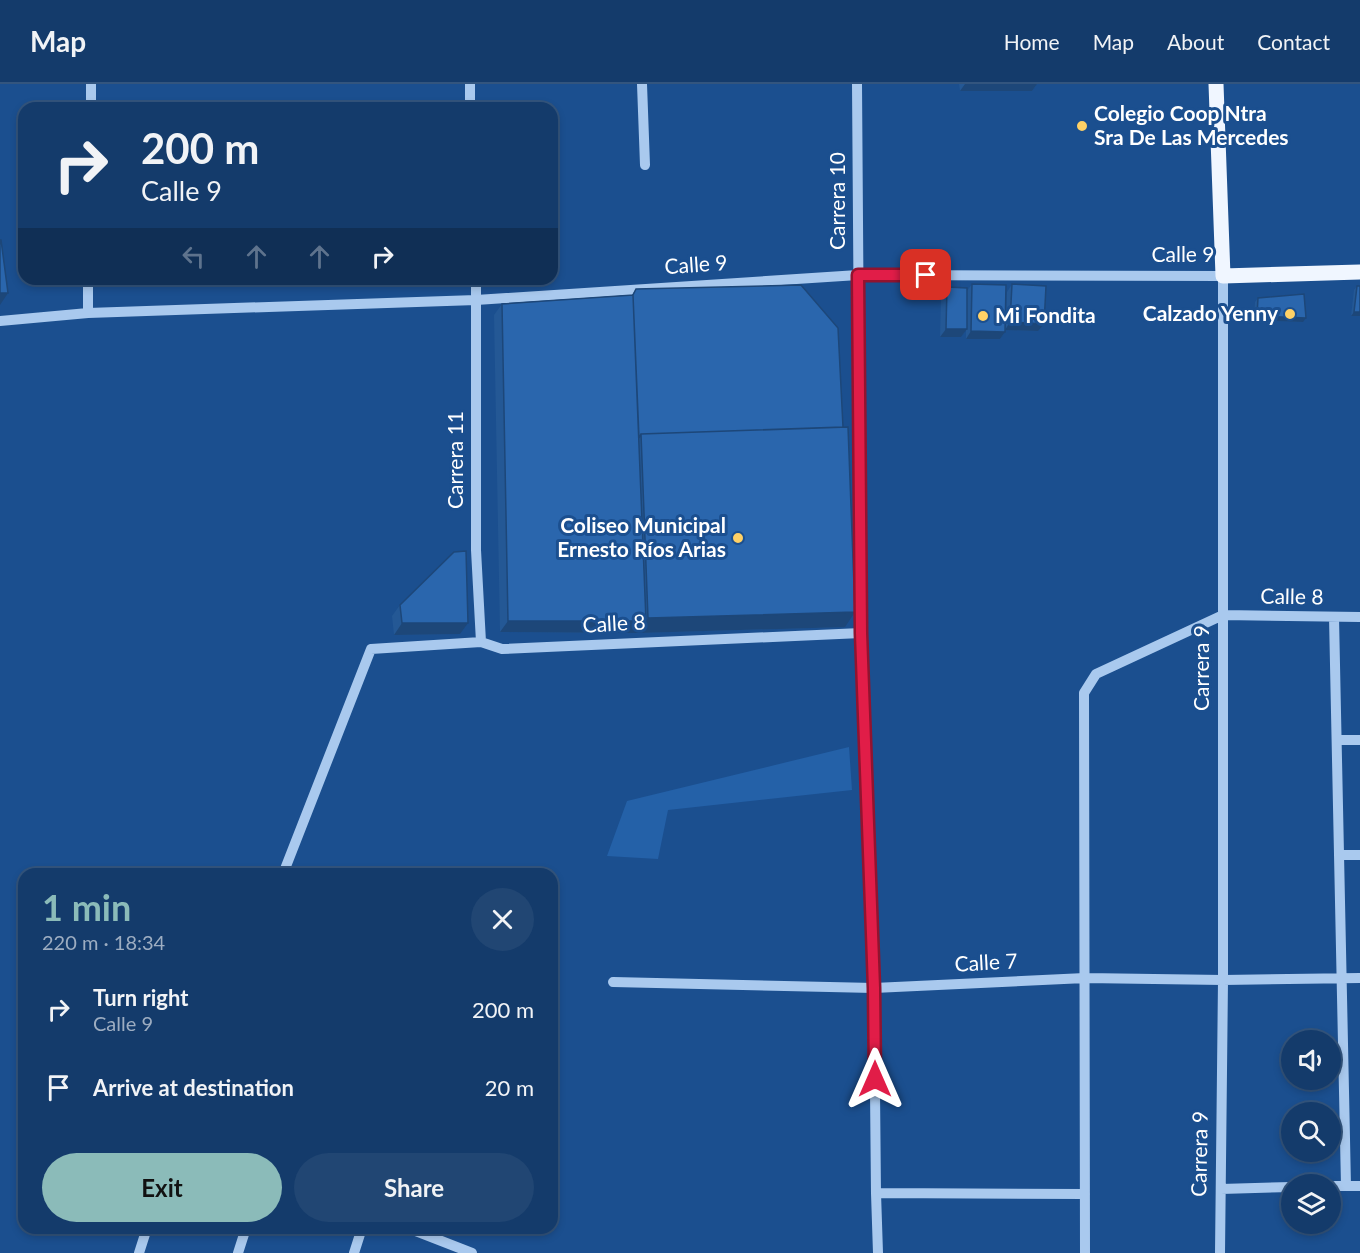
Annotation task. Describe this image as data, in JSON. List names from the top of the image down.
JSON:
{
  "streets": {
    "main road": ["Calle 9", "Carrera 9"],
    "street": [
      "Carrera 10",
      "Carrera 11",
      "Calle 8",
      "Calle 7"
    ]
  },
  "crossings": [
    ["Carrera 10", "Calle 9"],
    ["Carrera 10", "Calle 8"],
    ["Carrera 10", "Calle 7"],
    ["Calle 9", "Carrera 11"],
    ["Calle 9", "Carrera 9"],
    ["Carrera 11", "Calle 8"],
    ["Calle 8", "Carrera 9"],
    ["Carrera 9", "Calle 7"]
  ],
  "places": [
    "Colegio Coop Ntra Sra De Las Mercedes",
    "Calzado Yenny",
    "Mi Fondita",
    "Coliseo Municipal Ernesto Ríos Arias"
  ],
  "page": {
    "header": "Map",
    "nav": [
      "Home",
      "Map",
      "About",
      "Contact"
    ],
    "turn": ["200 m", "Calle 9"],
    "heading": ["1 min", "220 m · 18:34"],
    "list": [
      {
        "name": "Turn right",
        "note": "Calle 9",
        "value": "200 m"
      },
      {
        "name": "Arrive at destination",
        "value": "20 m"
      }
    ],
    "buttons": ["Exit", "Share"]
  }
}
